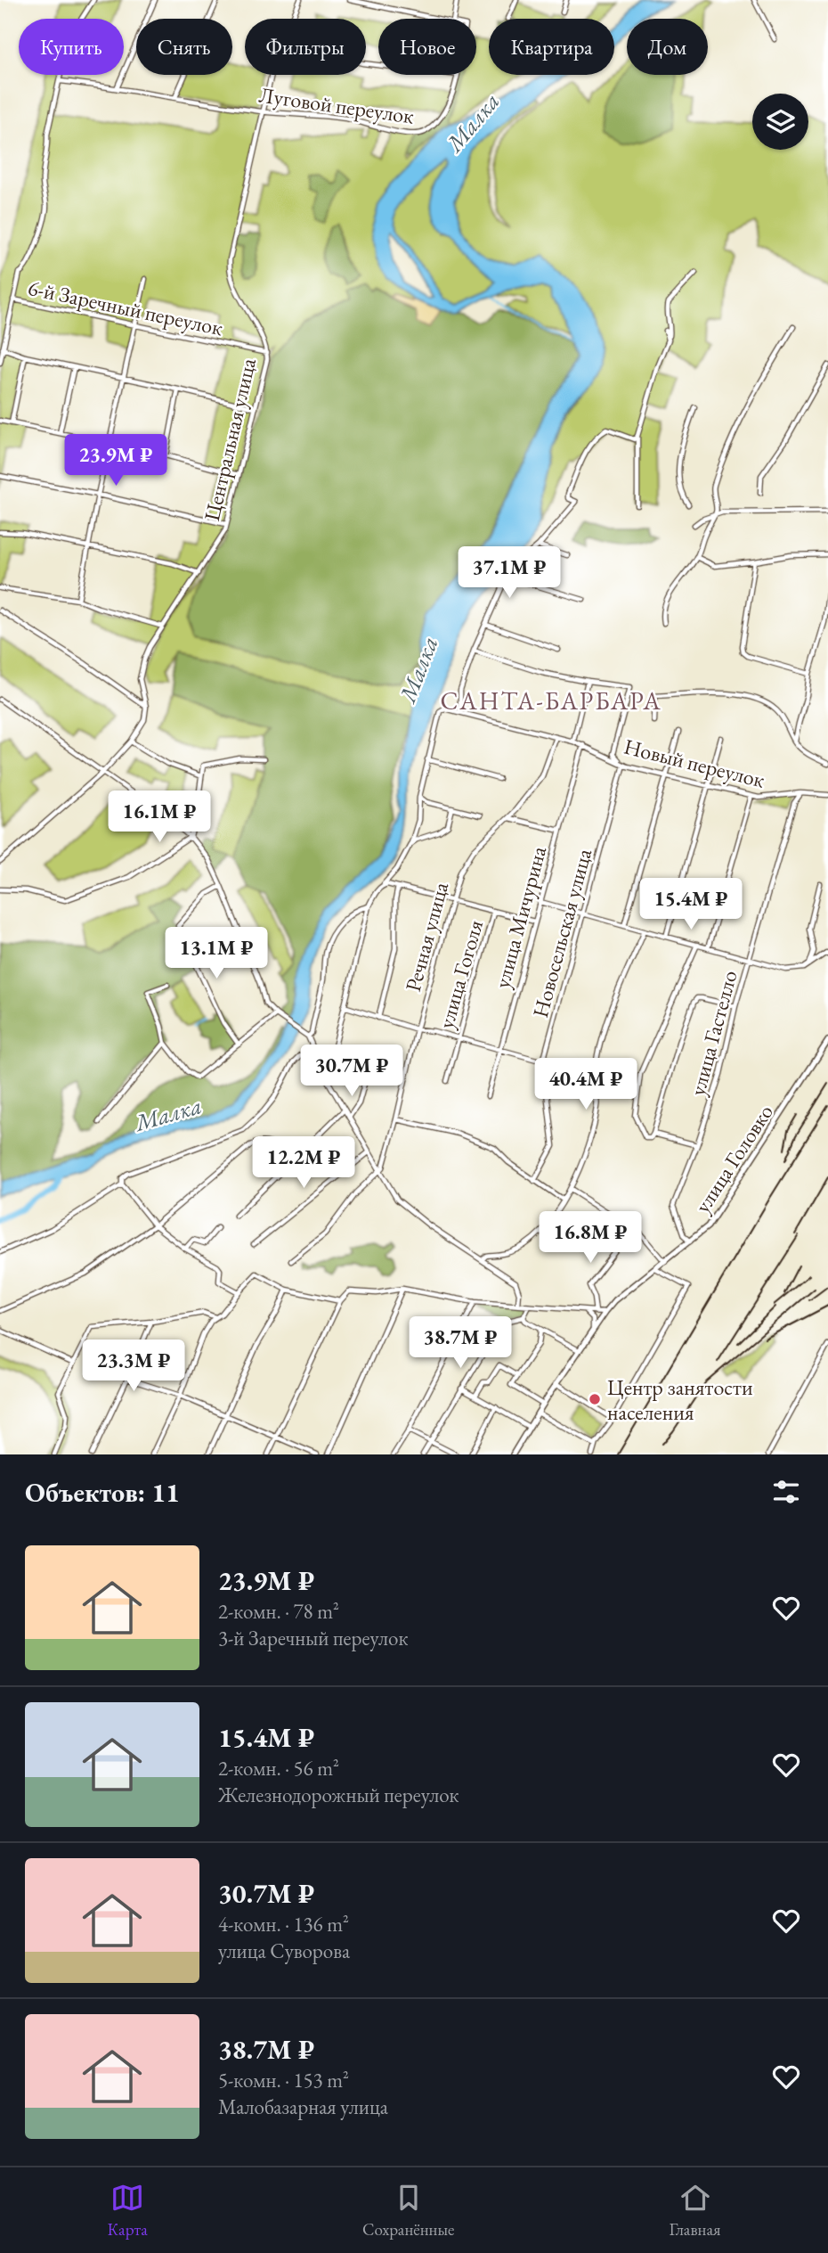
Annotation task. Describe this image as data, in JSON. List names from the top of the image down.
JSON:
{
  "streets": {
    "main road": ["улица Головко"],
    "street": [
      "Луговой переулок",
      "6-й Заречный переулок",
      "Центральная улица",
      "Новый переулок",
      "улица Мичурина",
      "Новосельская улица",
      "Речная улица",
      "улица Гоголя",
      "улица Гастелло"
    ]
  },
  "crossings": [
    ["Луговой переулок", "Центральная улица"],
    ["6-й Заречный переулок", "Центральная улица"],
    ["Новый переулок", "улица Мичурина"],
    ["Новый переулок", "Новосельская улица"],
    ["Новый переулок", "Речная улица"],
    ["Новый переулок", "улица Гастелло"],
    ["улица Гастелло", "улица Головко"]
  ],
  "districts": ["САНТА-БАРБАРА"],
  "water": ["Малка"],
  "places": ["Центр занятости населения"],
  "page": {
    "chip": [
      "Купить",
      "Снять",
      "Фильтры",
      "Новое",
      "Квартира",
      "Дом"
    ],
    "price": [
      "23.9M ₽",
      "37.1M ₽",
      "16.1M ₽",
      "15.4M ₽",
      "13.1M ₽",
      "30.7M ₽",
      "40.4M ₽",
      "12.2M ₽",
      "16.8M ₽",
      "38.7M ₽",
      "23.3M ₽"
    ],
    "heading": "Объектов: 11",
    "list": [
      {
        "name": "23.9M ₽",
        "note": "2-комн. · 78 m² · 3-й Заречный переулок"
      },
      {
        "name": "15.4M ₽",
        "note": "2-комн. · 56 m² · Железнодорожный переулок"
      },
      {
        "name": "30.7M ₽",
        "note": "4-комн. · 136 m² · улица Суворова"
      },
      {
        "name": "38.7M ₽",
        "note": "5-комн. · 153 m² · Малобазарная улица"
      }
    ],
    "tabs": ["Карта", "Сохранённые", "Главная"]
  }
}
